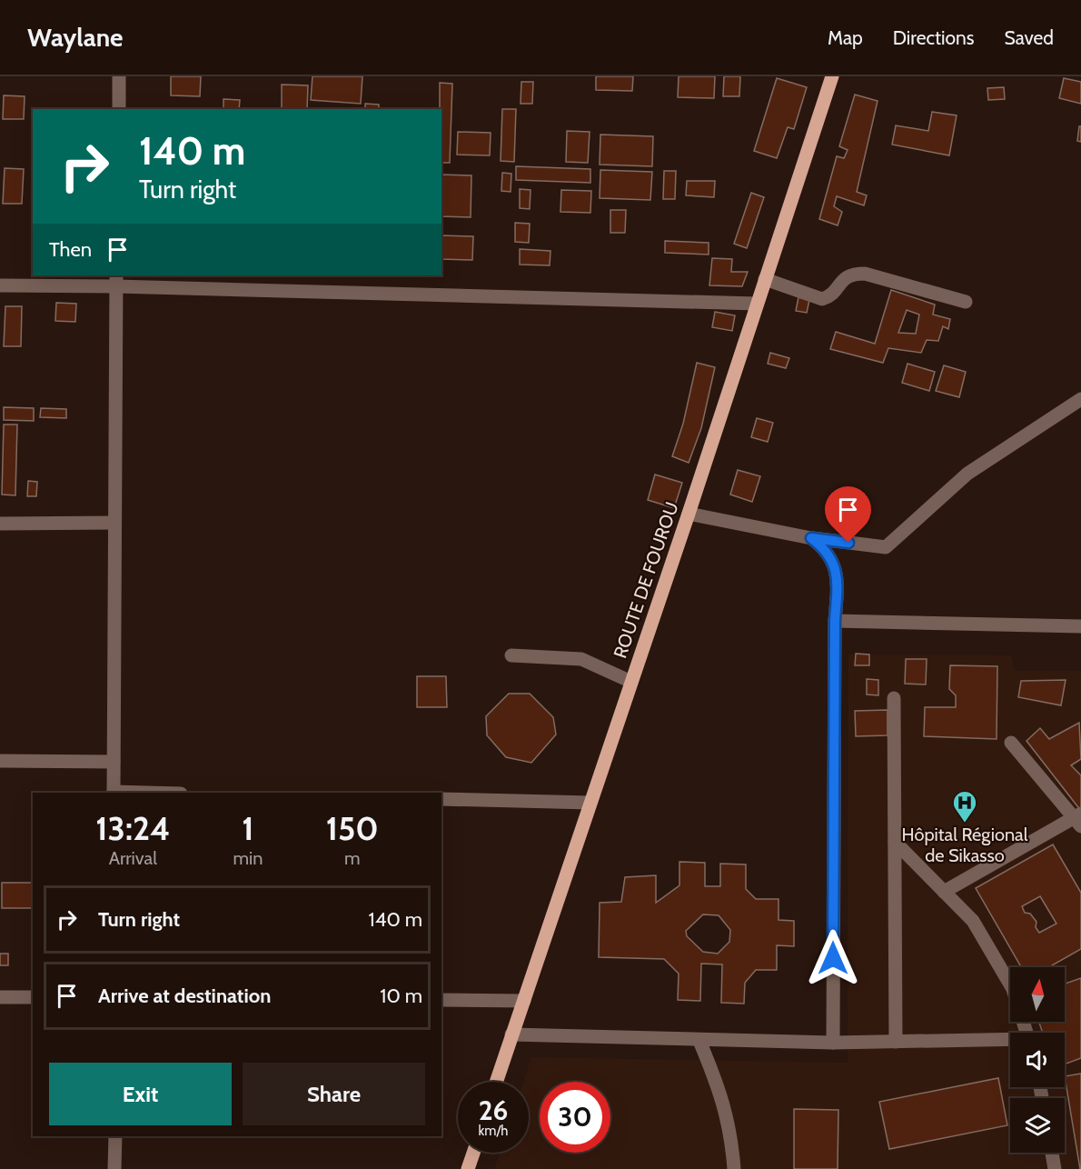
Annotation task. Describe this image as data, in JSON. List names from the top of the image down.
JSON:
{
  "streets": {
    "main road": ["ROUTE DE FOUROU"]
  },
  "places": {
    "hospital": ["Hôpital Régional de Sikasso"]
  },
  "north": "top",
  "page": {
    "header": "Waylane",
    "nav": ["Map", "Directions", "Saved"],
    "turn": ["140 m", "Turn right"],
    "then": "Then",
    "eta": [
      "13:24",
      "Arrival",
      "1",
      "min",
      "150",
      "m"
    ],
    "list": [
      {
        "name": "Turn right",
        "value": "140 m"
      },
      {
        "name": "Arrive at destination",
        "value": "10 m"
      }
    ],
    "buttons": ["Exit", "Share"],
    "speed": "26 km/h",
    "limit": "30"
  }
}
